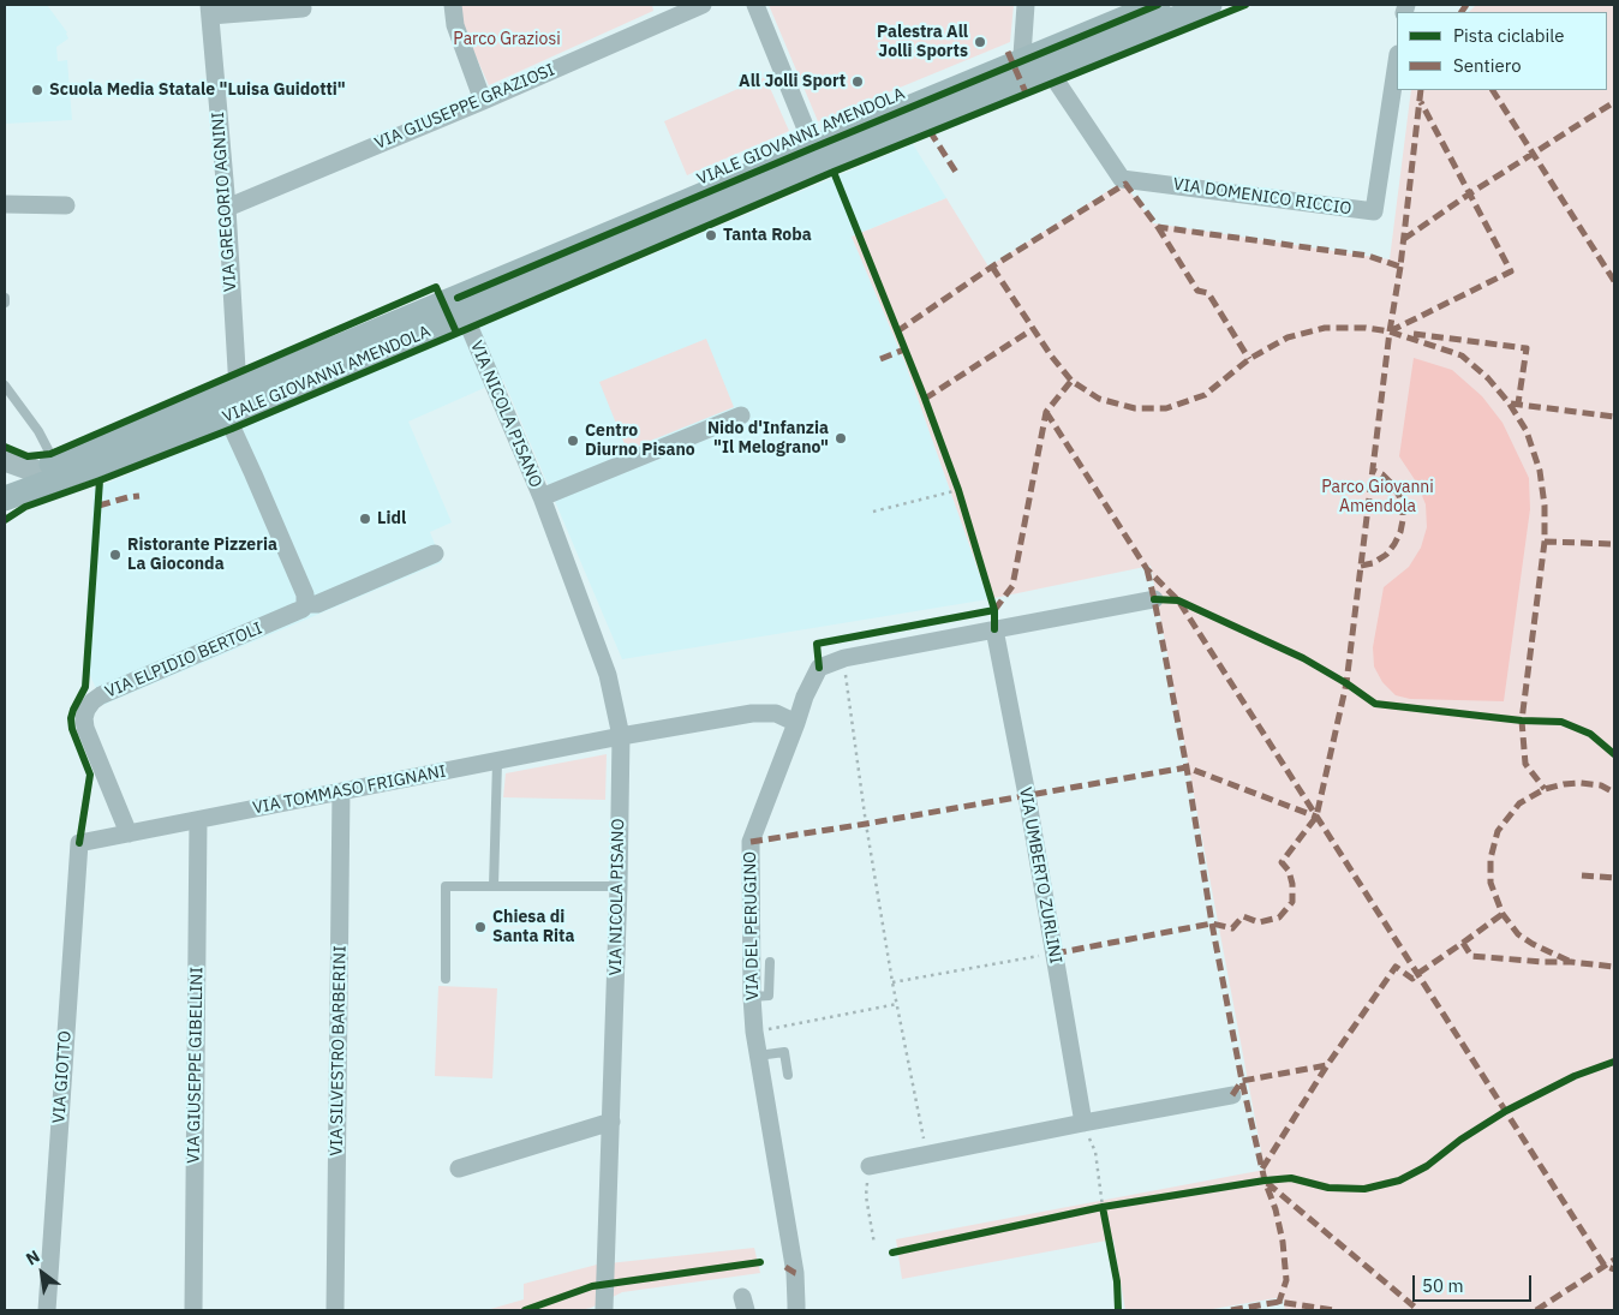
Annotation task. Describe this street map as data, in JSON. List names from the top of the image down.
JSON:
{
  "streets": {
    "main road": ["VIALE GIOVANNI AMENDOLA"],
    "street": [
      "VIA GIUSEPPE GRAZIOSI",
      "VIA DOMENICO RICCIO",
      "VIA GREGORIO AGNINI",
      "VIA NICOLA PISANO",
      "VIA ELPIDIO BERTOLI",
      "VIA TOMMASO FRIGNANI",
      "VIA UMBERTO ZURLINI",
      "VIA DEL PERUGINO",
      "VIA SILVESTRO BARBERINI",
      "VIA GIUSEPPE GIBELLINI",
      "VIA GIOTTO"
    ]
  },
  "crossings": [
    ["VIA GIUSEPPE GRAZIOSI", "VIA GREGORIO AGNINI"],
    ["VIALE GIOVANNI AMENDOLA", "VIA DOMENICO RICCIO"],
    ["VIALE GIOVANNI AMENDOLA", "VIA GREGORIO AGNINI"],
    ["VIALE GIOVANNI AMENDOLA", "VIA NICOLA PISANO"],
    ["VIA NICOLA PISANO", "VIA TOMMASO FRIGNANI"],
    ["VIA ELPIDIO BERTOLI", "VIA TOMMASO FRIGNANI"],
    ["VIA TOMMASO FRIGNANI", "VIA SILVESTRO BARBERINI"],
    ["VIA TOMMASO FRIGNANI", "VIA GIUSEPPE GIBELLINI"],
    ["VIA TOMMASO FRIGNANI", "VIA GIOTTO"]
  ],
  "parks": ["Parco Graziosi", "Parco Giovanni Amendola"],
  "places": [
    "Palestra All Jolli Sports",
    "All Jolli Sport",
    "Scuola Media Statale \"Luisa Guidotti\"",
    "Tanta Roba",
    "Nido d'Infanzia \"Il Melograno\"",
    "Centro Diurno Pisano",
    "Lidl",
    "Ristorante Pizzeria La Gioconda",
    "Chiesa di Santa Rita"
  ],
  "legend": ["Pista ciclabile", "Sentiero"],
  "scale_bar": "50 m",
  "north": "top left"
}
